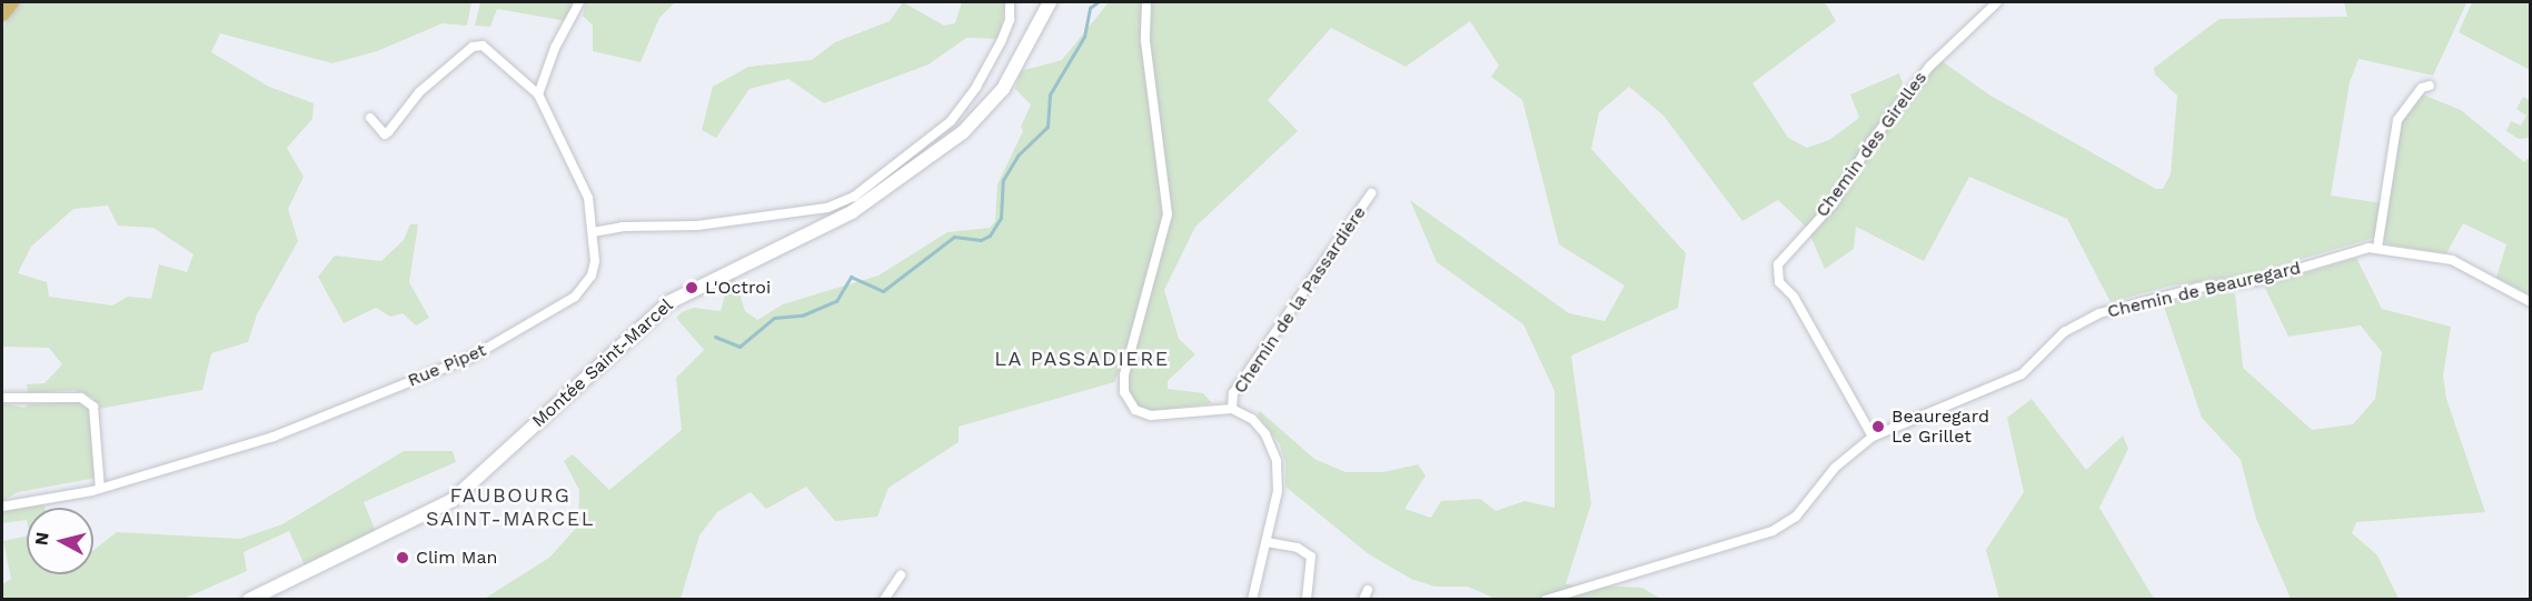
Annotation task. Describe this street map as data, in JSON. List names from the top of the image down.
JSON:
{
  "streets": {
    "main road": ["Montée Saint-Marcel"],
    "street": [
      "Chemin des Girelles",
      "Chemin de Beauregard",
      "Chemin de la Passardière",
      "Rue Pipet"
    ]
  },
  "crossings": [
    ["Chemin des Girelles", "Chemin de Beauregard"]
  ],
  "districts": ["LA PASSADIERE", "FAUBOURG SAINT-MARCEL"],
  "places": ["L'Octroi", "Beauregard Le Grillet", "Clim Man"],
  "north": "left"
}
